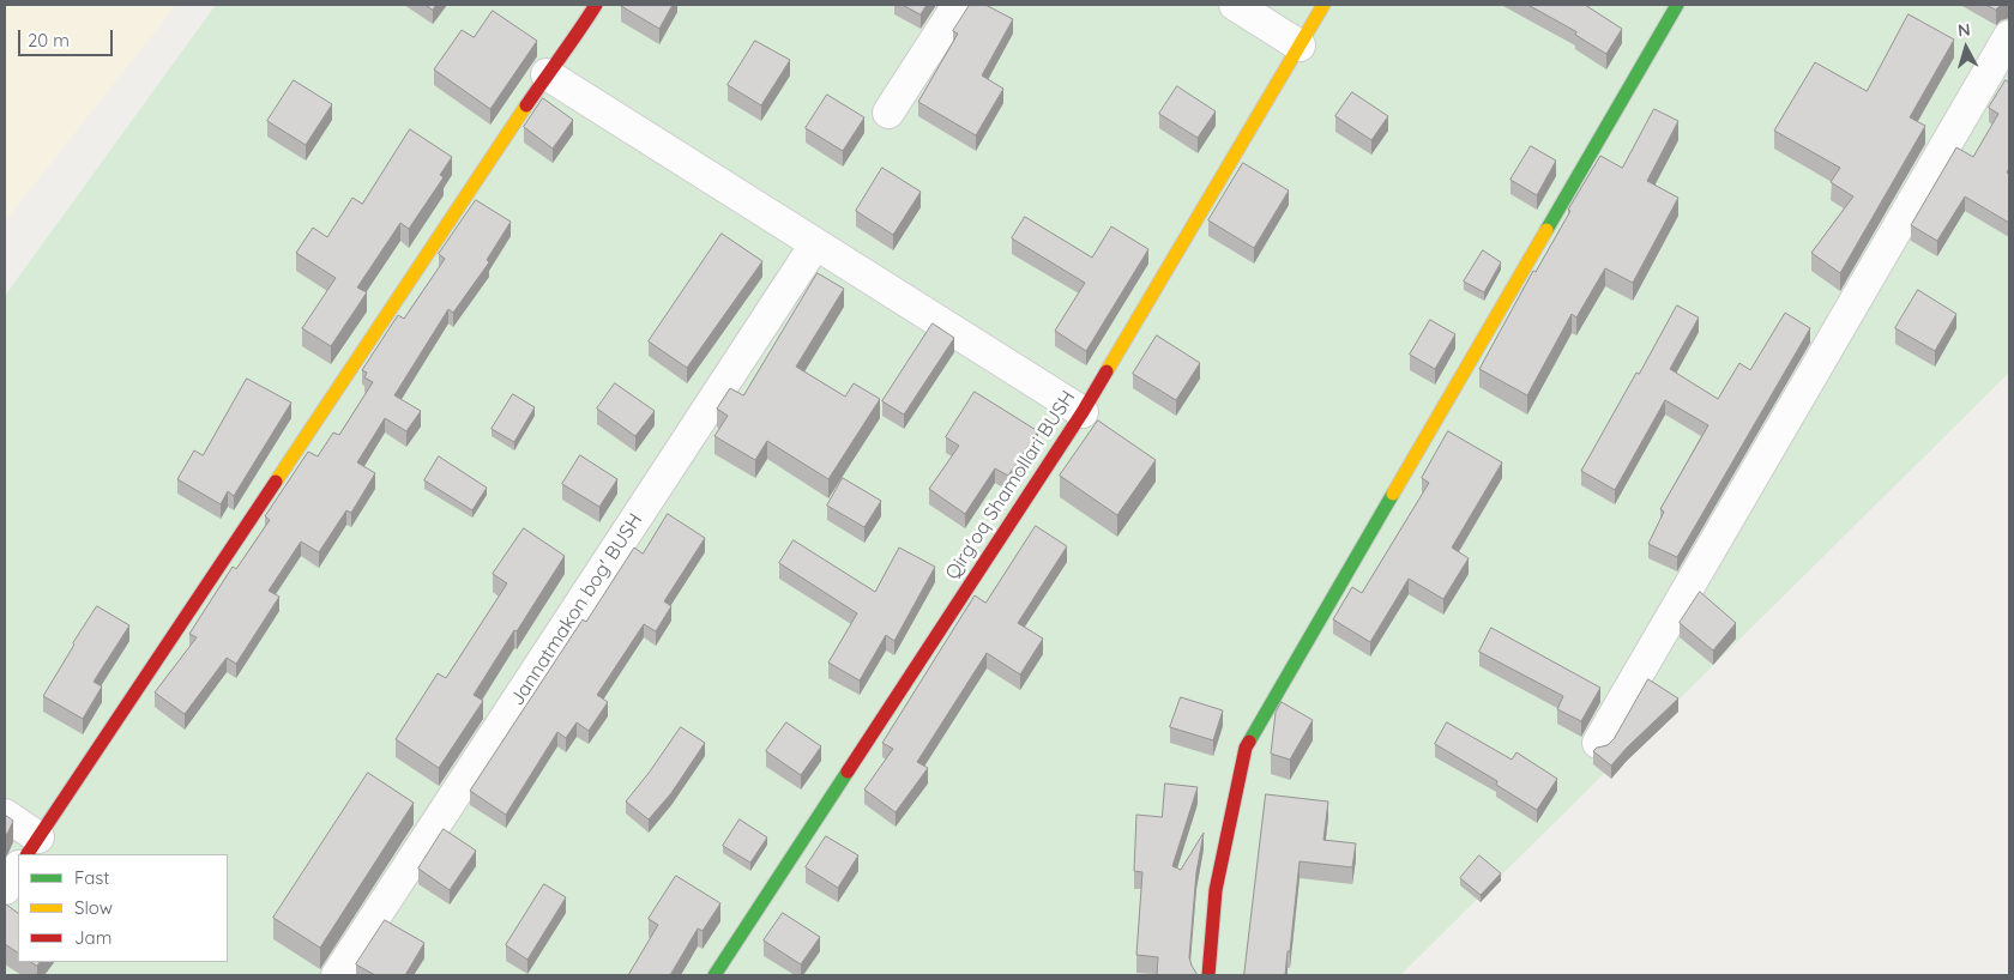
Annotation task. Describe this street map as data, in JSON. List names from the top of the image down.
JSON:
{
  "streets": {
    "street": ["Qirg'oq Shamollari BUSH", "Jannatmakon bog' BUSH"]
  },
  "legend": ["Fast", "Slow", "Jam"],
  "scale_bar": "20 m",
  "north": "top"
}
